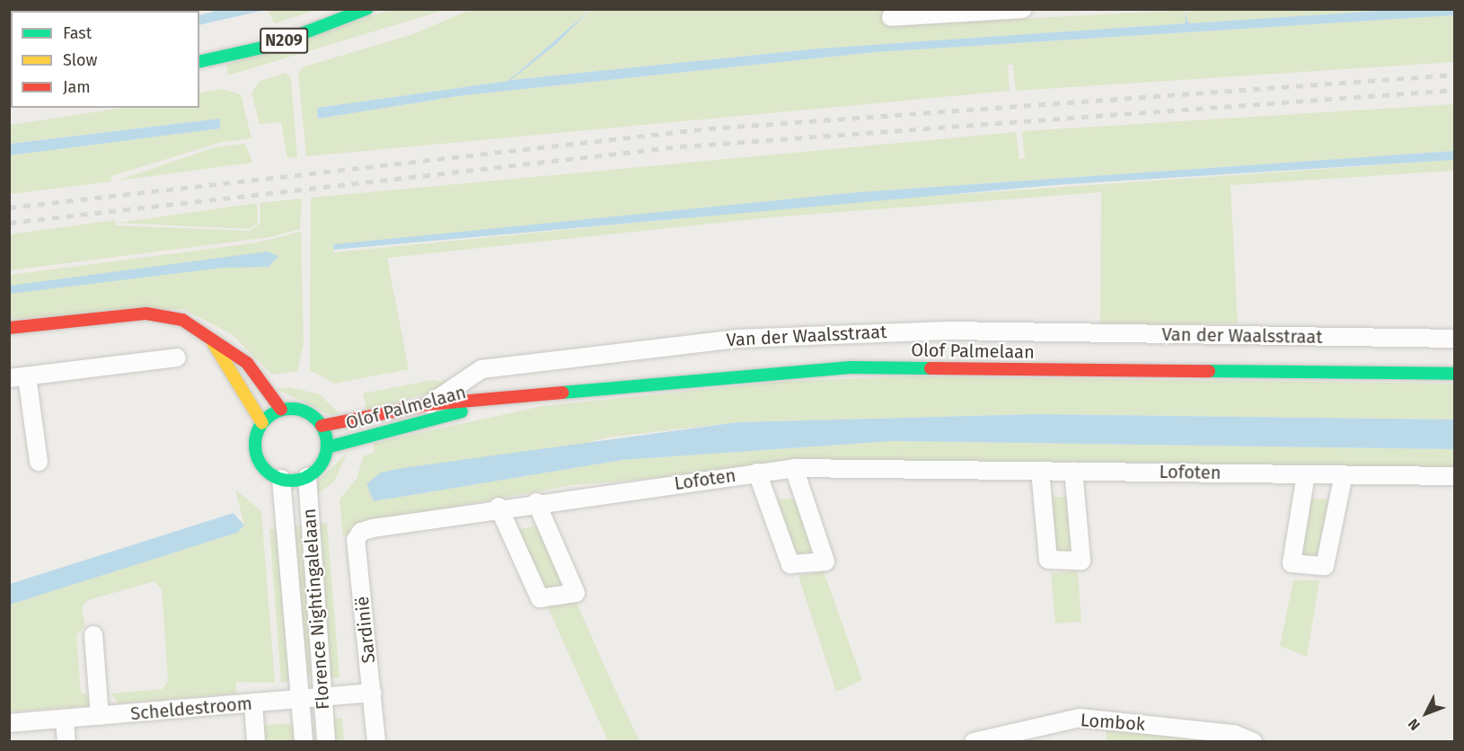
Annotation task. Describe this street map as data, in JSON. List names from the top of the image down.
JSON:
{
  "streets": {
    "street": [
      "N209",
      "Van der Waalsstraat",
      "Olof Palmelaan",
      "Lofoten",
      "Florence Nightingalelaan",
      "Sardinië",
      "Scheldestroom",
      "Lombok"
    ]
  },
  "crossings": [
    ["Van der Waalsstraat", "Olof Palmelaan"],
    ["Olof Palmelaan", "Florence Nightingalelaan"],
    ["Lofoten", "Sardinië"],
    ["Florence Nightingalelaan", "Scheldestroom"],
    ["Sardinië", "Scheldestroom"]
  ],
  "legend": ["Fast", "Slow", "Jam"],
  "north": "bottom left"
}
